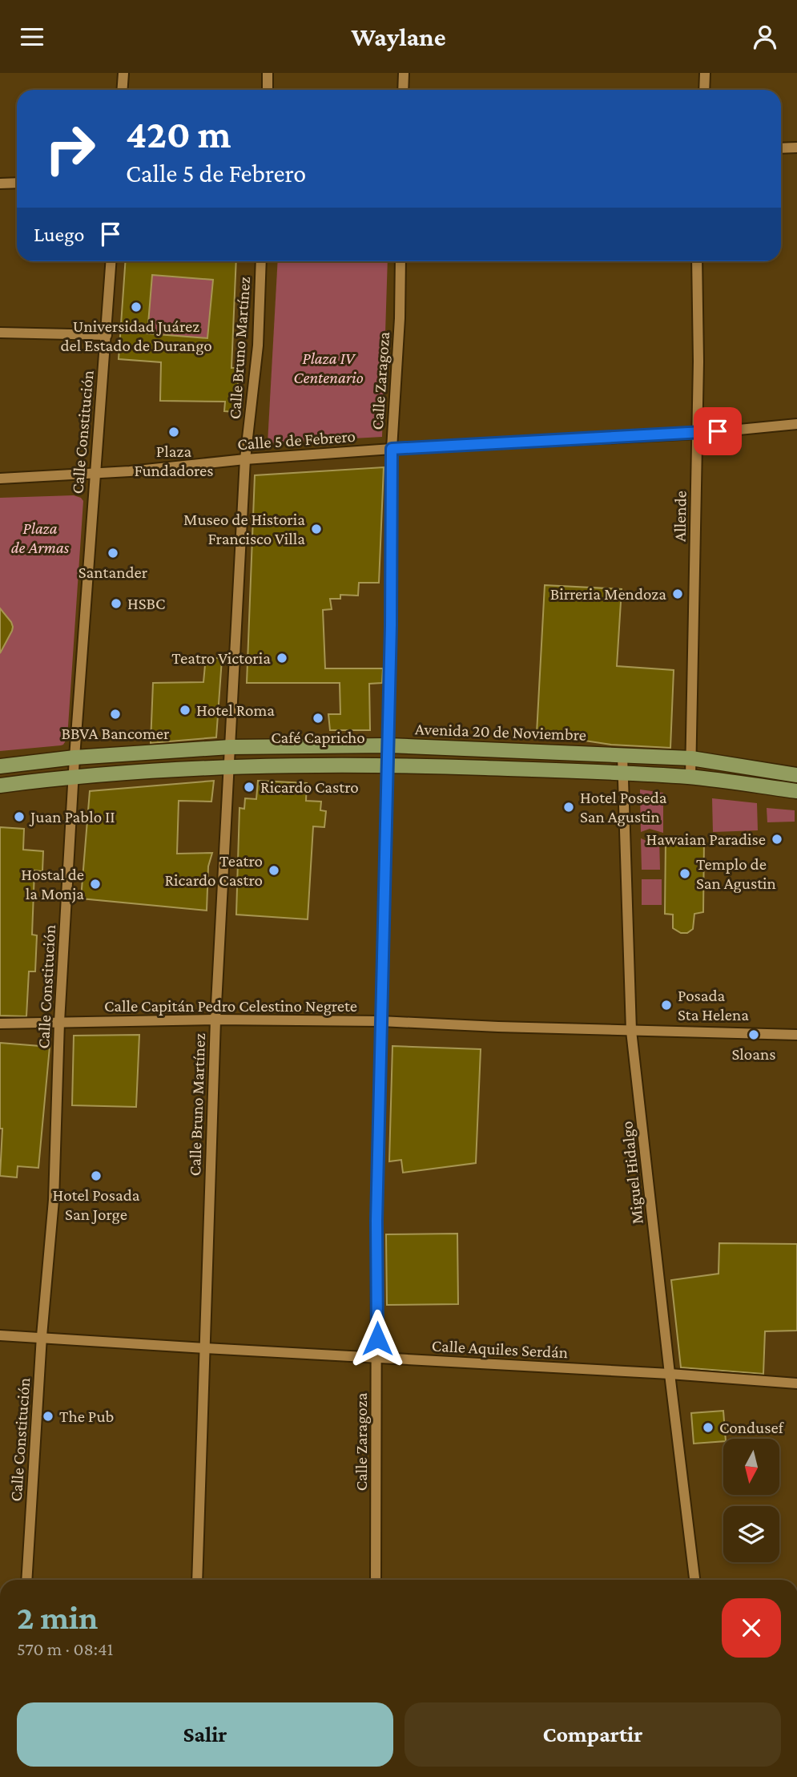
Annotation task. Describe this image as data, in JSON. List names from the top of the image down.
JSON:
{
  "streets": {
    "main road": ["Avenida 20 de Noviembre"],
    "street": [
      "Calle Bruno Martínez",
      "Calle Zaragoza",
      "Calle Constitución",
      "Calle 5 de Febrero",
      "Allende",
      "Calle Capitán Pedro Celestino Negrete",
      "Miguel Hidalgo",
      "Calle Aquiles Serdán"
    ]
  },
  "crossings": [
    ["Calle Bruno Martínez", "Calle 5 de Febrero"],
    ["Calle Bruno Martínez", "Avenida 20 de Noviembre"],
    ["Calle Bruno Martínez", "Calle Capitán Pedro Celestino Negrete"],
    ["Calle Bruno Martínez", "Calle Aquiles Serdán"],
    ["Calle Zaragoza", "Calle 5 de Febrero"],
    ["Calle Zaragoza", "Avenida 20 de Noviembre"],
    ["Calle Zaragoza", "Calle Capitán Pedro Celestino Negrete"],
    ["Calle Zaragoza", "Calle Aquiles Serdán"],
    ["Calle Constitución", "Calle 5 de Febrero"],
    ["Calle Constitución", "Avenida 20 de Noviembre"],
    ["Calle Constitución", "Calle Capitán Pedro Celestino Negrete"],
    ["Calle Constitución", "Calle Aquiles Serdán"],
    ["Calle 5 de Febrero", "Allende"],
    ["Allende", "Avenida 20 de Noviembre"],
    ["Avenida 20 de Noviembre", "Miguel Hidalgo"],
    ["Calle Capitán Pedro Celestino Negrete", "Miguel Hidalgo"],
    ["Miguel Hidalgo", "Calle Aquiles Serdán"]
  ],
  "parks": ["Plaza IV Centenario", "Plaza de Armas"],
  "places": [
    "Universidad Juárez del Estado de Durango",
    "Plaza Fundadores",
    "Museo de Historia Francisco Villa",
    "Santander",
    "Birreria Mendoza",
    "HSBC",
    "Teatro Victoria",
    "Hotel Roma",
    "BBVA Bancomer",
    "Café Capricho",
    "Ricardo Castro",
    "Hotel Poseda San Agustin",
    "Juan Pablo II",
    "Hawaian Paradise",
    "Teatro Ricardo Castro",
    "Templo de San Agustin",
    "Hostal de la Monja",
    "Posada Sta Helena",
    "Sloans",
    "Hotel Posada San Jorge",
    "The Pub",
    "Condusef"
  ],
  "north": "bottom",
  "page": {
    "header": "Waylane",
    "turn": ["420 m", "Calle 5 de Febrero"],
    "then": "Luego",
    "heading": ["2 min", "570 m · 08:41"],
    "buttons": ["Salir", "Compartir"]
  }
}
